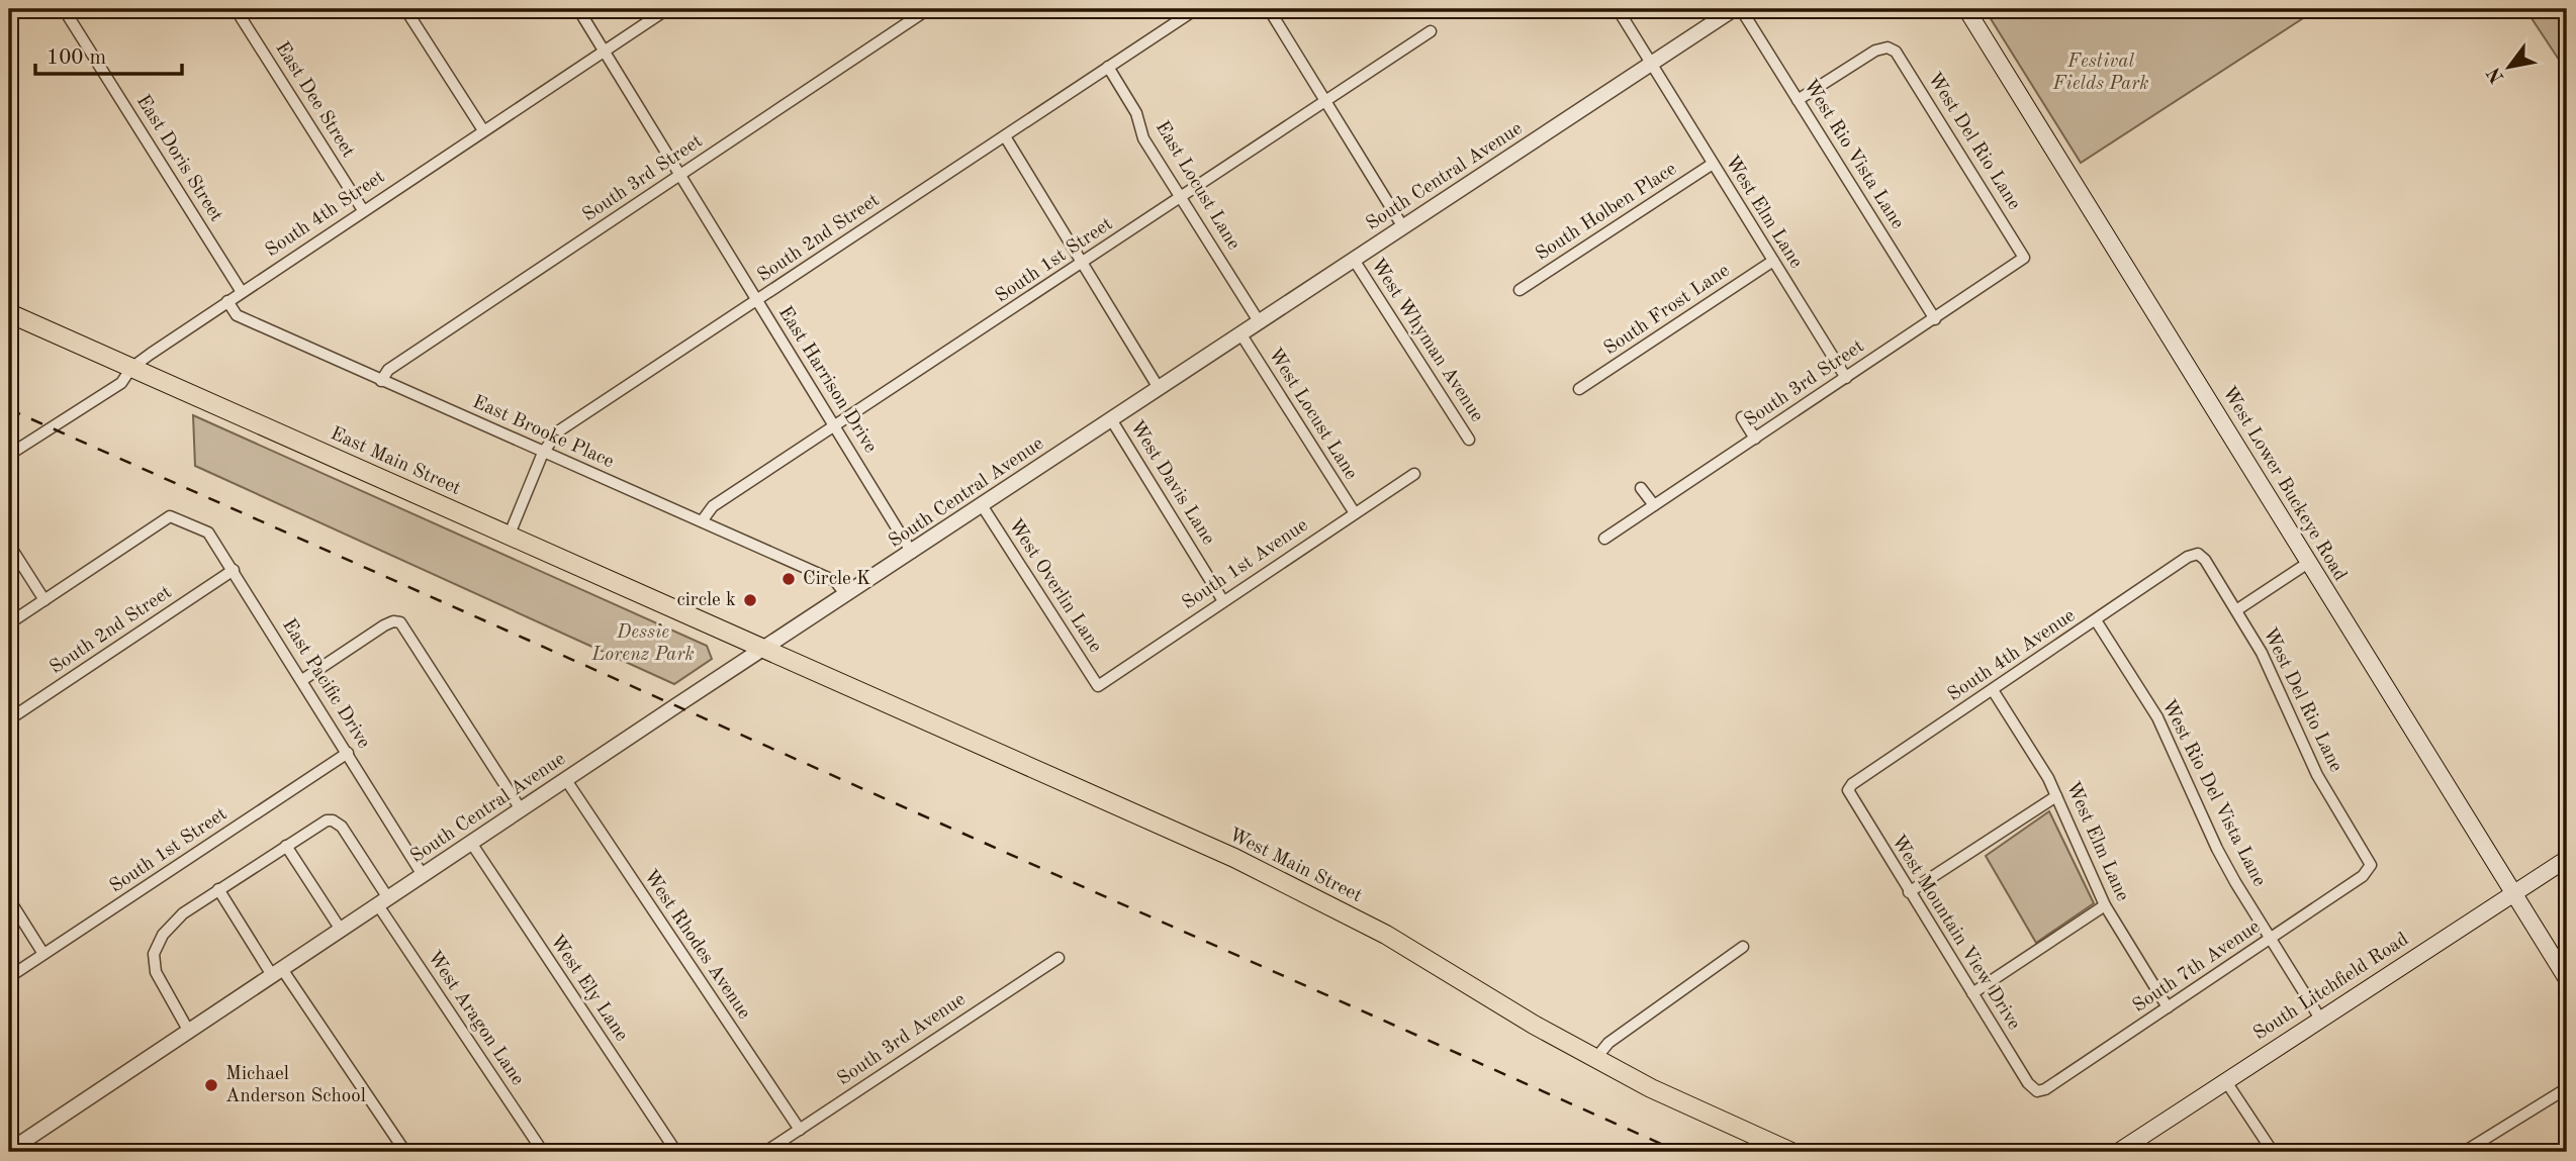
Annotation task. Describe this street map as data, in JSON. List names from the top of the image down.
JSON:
{
  "streets": {
    "main road": [
      "East Main Street",
      "West Lower Buckeye Road",
      "West Main Street",
      "South Litchfield Road"
    ],
    "street": [
      "East Dee Street",
      "West Del Rio Lane",
      "West Rio Vista Lane",
      "East Doris Street",
      "South Central Avenue",
      "South 3rd Street",
      "East Locust Lane",
      "South Holben Place",
      "West Elm Lane",
      "South 4th Street",
      "South 2nd Street",
      "South 1st Street",
      "South Frost Lane",
      "West Whyman Avenue",
      "East Harrison Drive",
      "West Locust Lane",
      "East Brooke Place",
      "West Davis Lane",
      "South 1st Avenue",
      "West Overlin Lane",
      "South 4th Avenue",
      "East Pacific Drive",
      "West Rio Del Vista Lane",
      "West Mountain View Drive",
      "West Rhodes Avenue",
      "South 7th Avenue",
      "West Ely Lane",
      "West Aragon Lane",
      "South 3rd Avenue"
    ]
  },
  "crossings": [
    ["East Dee Street", "South 4th Street"],
    ["West Del Rio Lane", "West Rio Vista Lane"],
    ["West Del Rio Lane", "South 3rd Street"],
    ["West Del Rio Lane", "South 4th Avenue"],
    ["West Del Rio Lane", "South 7th Avenue"],
    ["West Rio Vista Lane", "South 3rd Street"],
    ["East Doris Street", "South 4th Street"],
    ["South Central Avenue", "East Locust Lane"],
    ["South Central Avenue", "West Elm Lane"],
    ["South Central Avenue", "West Whyman Avenue"],
    ["South Central Avenue", "East Harrison Drive"],
    ["South Central Avenue", "West Locust Lane"],
    ["South Central Avenue", "East Brooke Place"],
    ["South Central Avenue", "East Main Street"],
    ["South Central Avenue", "West Davis Lane"],
    ["South Central Avenue", "West Overlin Lane"],
    ["South Central Avenue", "East Pacific Drive"],
    ["South Central Avenue", "West Main Street"],
    ["South Central Avenue", "West Rhodes Avenue"],
    ["South Central Avenue", "West Ely Lane"],
    ["South Central Avenue", "West Aragon Lane"],
    ["South 3rd Street", "West Elm Lane"],
    ["South 3rd Street", "East Harrison Drive"],
    ["South 3rd Street", "East Brooke Place"],
    ["East Locust Lane", "South 2nd Street"],
    ["East Locust Lane", "South 1st Street"],
    ["South Holben Place", "West Elm Lane"],
    ["West Elm Lane", "South Frost Lane"],
    ["West Elm Lane", "South 4th Avenue"],
    ["West Elm Lane", "South 7th Avenue"],
    ["South 4th Street", "East Harrison Drive"],
    ["South 4th Street", "East Brooke Place"],
    ["South 4th Street", "East Main Street"],
    ["South 2nd Street", "East Harrison Drive"],
    ["South 2nd Street", "East Brooke Place"],
    ["South 2nd Street", "East Main Street"],
    ["South 2nd Street", "East Pacific Drive"],
    ["South 1st Street", "East Harrison Drive"],
    ["South 1st Street", "East Brooke Place"],
    ["South 1st Street", "East Pacific Drive"],
    ["West Locust Lane", "South 1st Avenue"],
    ["East Main Street", "West Main Street"],
    ["West Davis Lane", "South 1st Avenue"],
    ["West Lower Buckeye Road", "South Litchfield Road"],
    ["South 1st Avenue", "West Overlin Lane"],
    ["South 4th Avenue", "West Rio Del Vista Lane"],
    ["South 4th Avenue", "West Mountain View Drive"],
    ["West Rio Del Vista Lane", "South 7th Avenue"],
    ["West Rio Del Vista Lane", "South Litchfield Road"],
    ["West Mountain View Drive", "South 7th Avenue"],
    ["West Rhodes Avenue", "South 3rd Avenue"]
  ],
  "parks": ["Festival Fields Park", "Dessie Lorenz Park"],
  "places": ["Circle K", "circle k", "Michael Anderson School"],
  "scale_bar": "100 m",
  "north": "bottom left"
}
